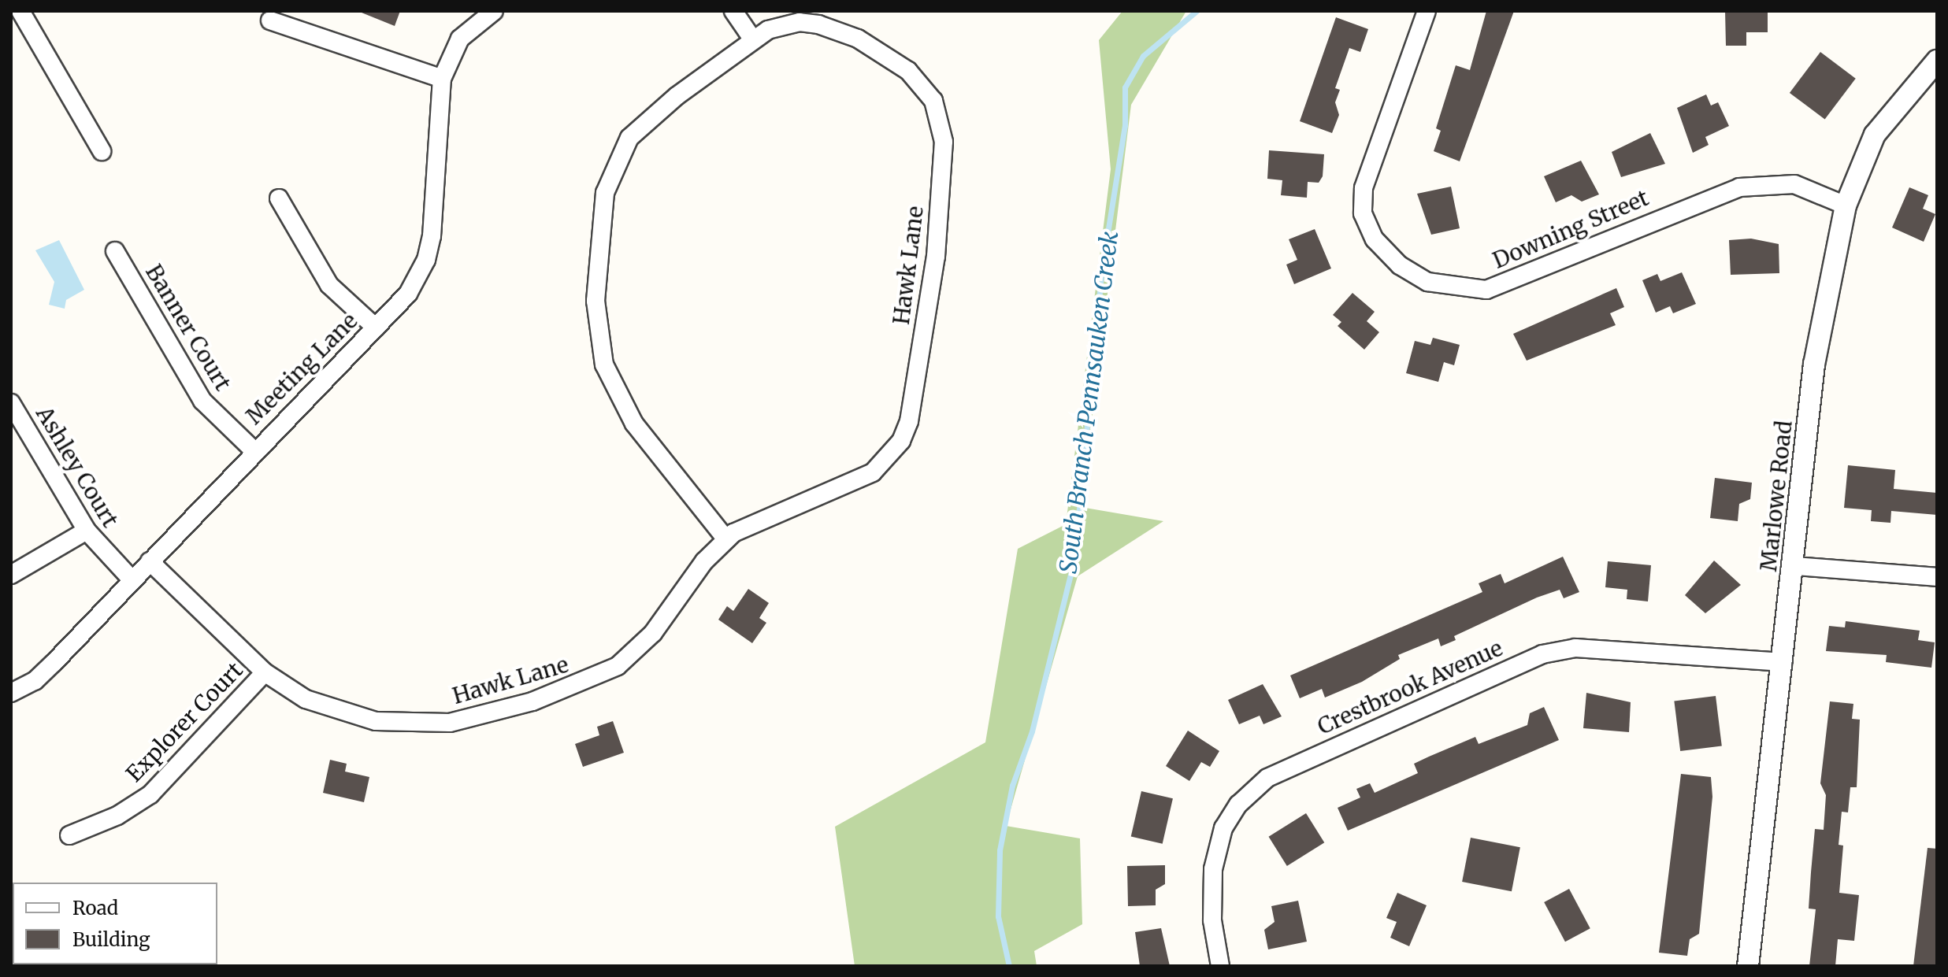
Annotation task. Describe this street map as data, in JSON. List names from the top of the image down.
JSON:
{
  "streets": {
    "street": [
      "Downing Street",
      "Hawk Lane",
      "Banner Court",
      "Meeting Lane",
      "Ashley Court",
      "Marlowe Road",
      "Crestbrook Avenue",
      "Explorer Court"
    ]
  },
  "crossings": [
    ["Downing Street", "Marlowe Road"],
    ["Hawk Lane", "Meeting Lane"],
    ["Hawk Lane", "Explorer Court"],
    ["Banner Court", "Meeting Lane"],
    ["Meeting Lane", "Ashley Court"],
    ["Marlowe Road", "Crestbrook Avenue"]
  ],
  "water": ["South Branch Pennsauken Creek"],
  "legend": ["Road", "Building"]
}
